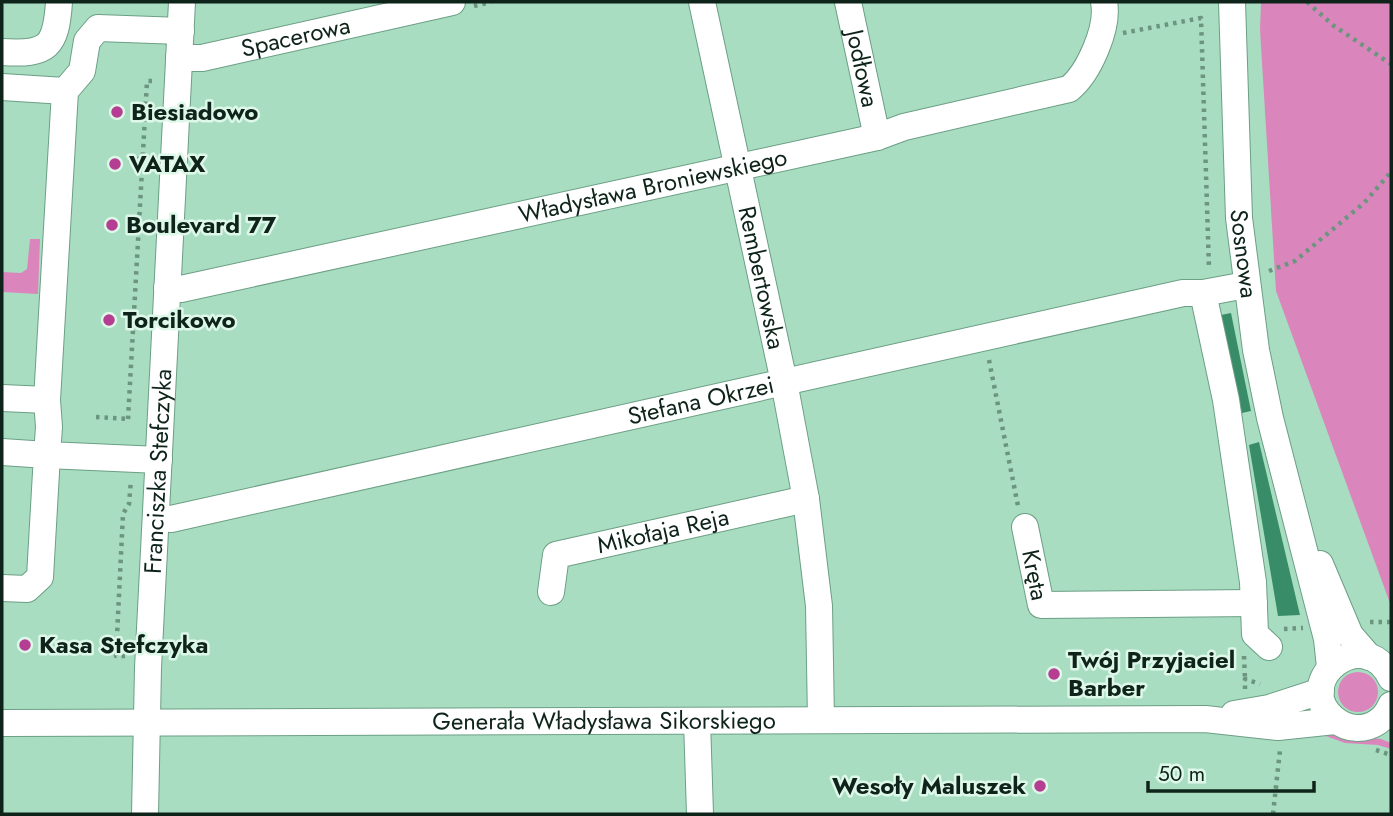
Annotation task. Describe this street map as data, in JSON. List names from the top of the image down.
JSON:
{
  "streets": {
    "street": [
      "Spacerowa",
      "Jodłowa",
      "Władysława Broniewskiego",
      "Sosnowa",
      "Rembertowska",
      "Stefana Okrzei",
      "Franciszka Stefczyka",
      "Mikołaja Reja",
      "Kręta",
      "Generała Władysława Sikorskiego"
    ]
  },
  "crossings": [
    ["Spacerowa", "Franciszka Stefczyka"],
    ["Jodłowa", "Władysława Broniewskiego"],
    ["Władysława Broniewskiego", "Rembertowska"],
    ["Władysława Broniewskiego", "Franciszka Stefczyka"],
    ["Sosnowa", "Stefana Okrzei"],
    ["Sosnowa", "Kręta"],
    ["Sosnowa", "Generała Władysława Sikorskiego"],
    ["Rembertowska", "Stefana Okrzei"],
    ["Rembertowska", "Mikołaja Reja"],
    ["Rembertowska", "Generała Władysława Sikorskiego"],
    ["Stefana Okrzei", "Franciszka Stefczyka"],
    ["Stefana Okrzei", "Kręta"],
    ["Franciszka Stefczyka", "Generała Władysława Sikorskiego"]
  ],
  "places": [
    "Biesiadowo",
    "VATAX",
    "Boulevard 77",
    "Torcikowo",
    "Kasa Stefczyka",
    "Twój Przyjaciel Barber",
    "Wesoły Maluszek"
  ],
  "scale_bar": "50 m"
}
